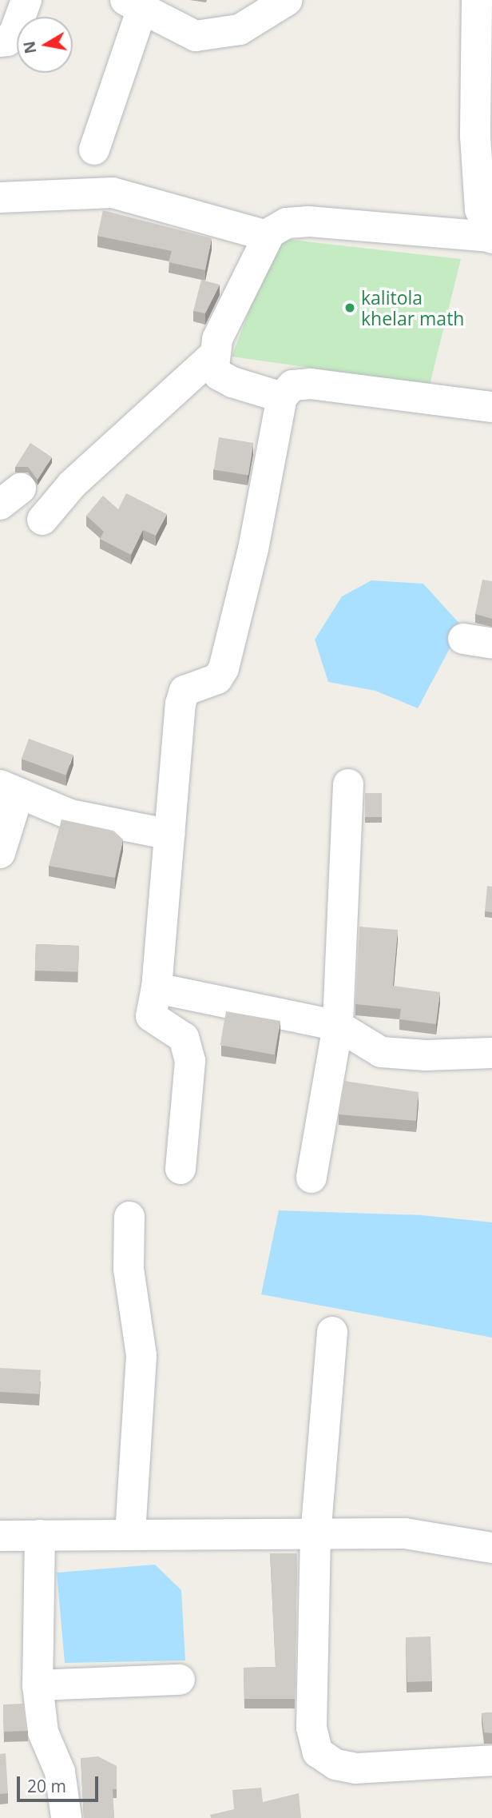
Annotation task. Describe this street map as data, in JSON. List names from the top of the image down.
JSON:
{
  "places": ["kalitola khelar math"],
  "scale_bar": "20 m",
  "north": "left"
}
